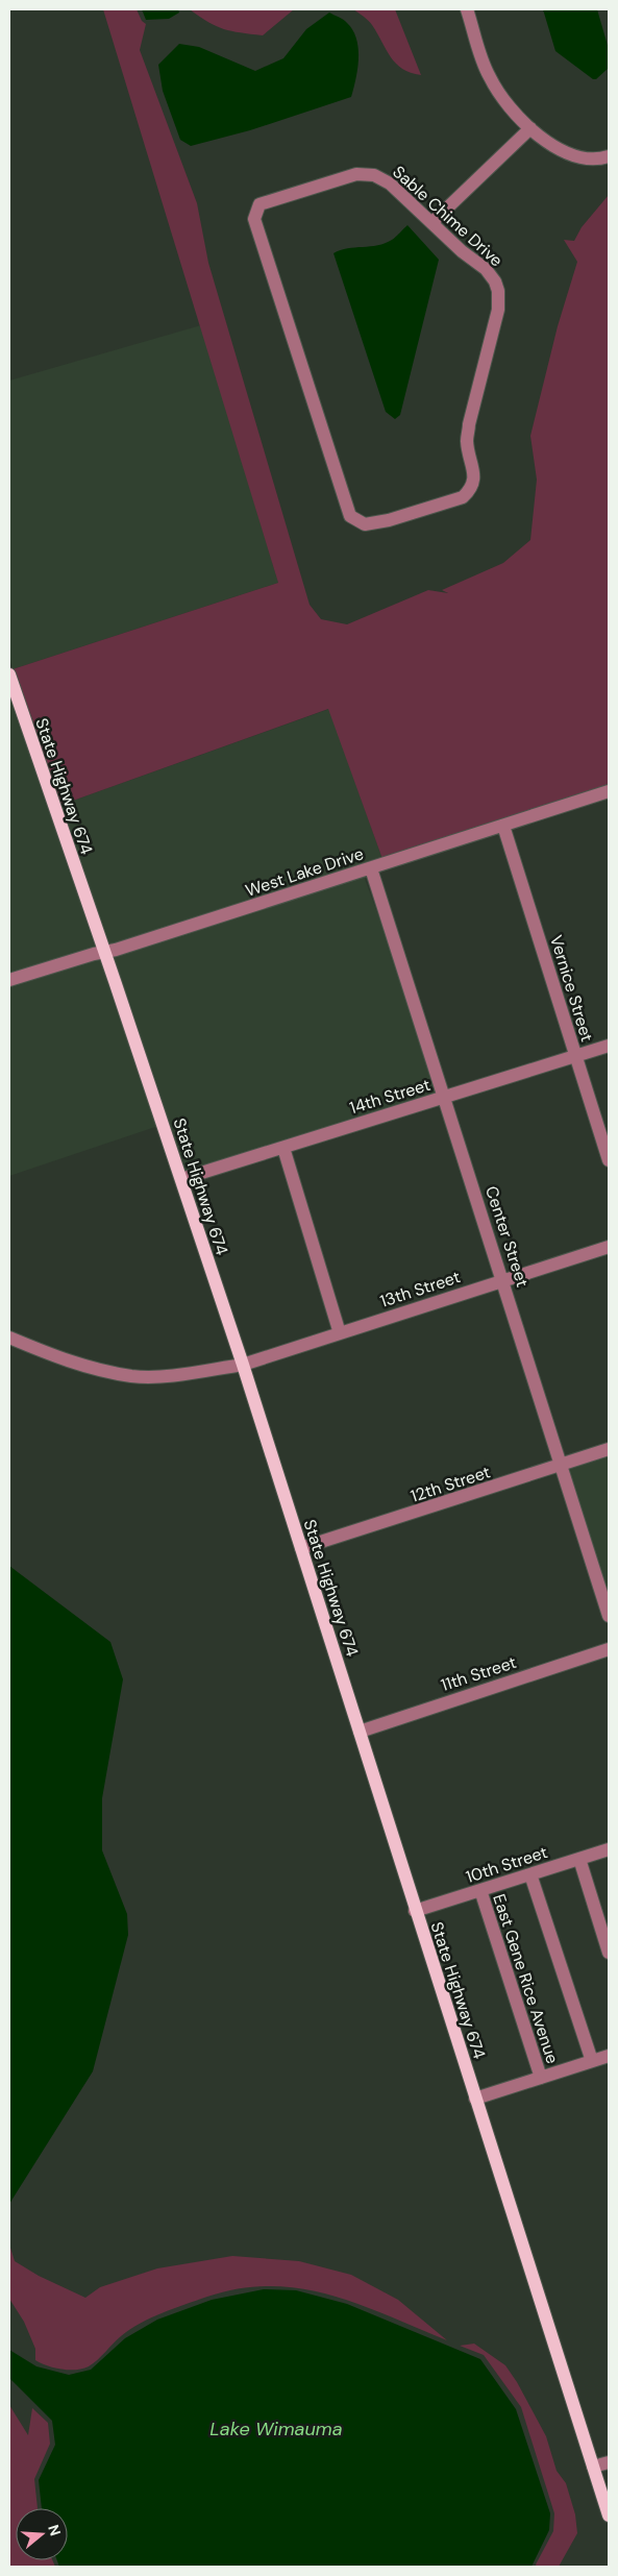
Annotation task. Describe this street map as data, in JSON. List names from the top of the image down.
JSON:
{
  "streets": {
    "main road": ["State Highway 674"],
    "street": [
      "Sable Chime Drive",
      "West Lake Drive",
      "Vernice Street",
      "14th Street",
      "Center Street",
      "13th Street",
      "12th Street",
      "11th Street",
      "10th Street",
      "East Gene Rice Avenue"
    ]
  },
  "crossings": [
    ["State Highway 674", "West Lake Drive"],
    ["State Highway 674", "14th Street"],
    ["State Highway 674", "13th Street"],
    ["State Highway 674", "12th Street"],
    ["State Highway 674", "11th Street"],
    ["State Highway 674", "10th Street"],
    ["West Lake Drive", "Vernice Street"],
    ["West Lake Drive", "Center Street"],
    ["Vernice Street", "14th Street"],
    ["14th Street", "Center Street"],
    ["Center Street", "13th Street"],
    ["Center Street", "12th Street"],
    ["10th Street", "East Gene Rice Avenue"]
  ],
  "water": ["Lake Wimauma"],
  "north": "right"
}
